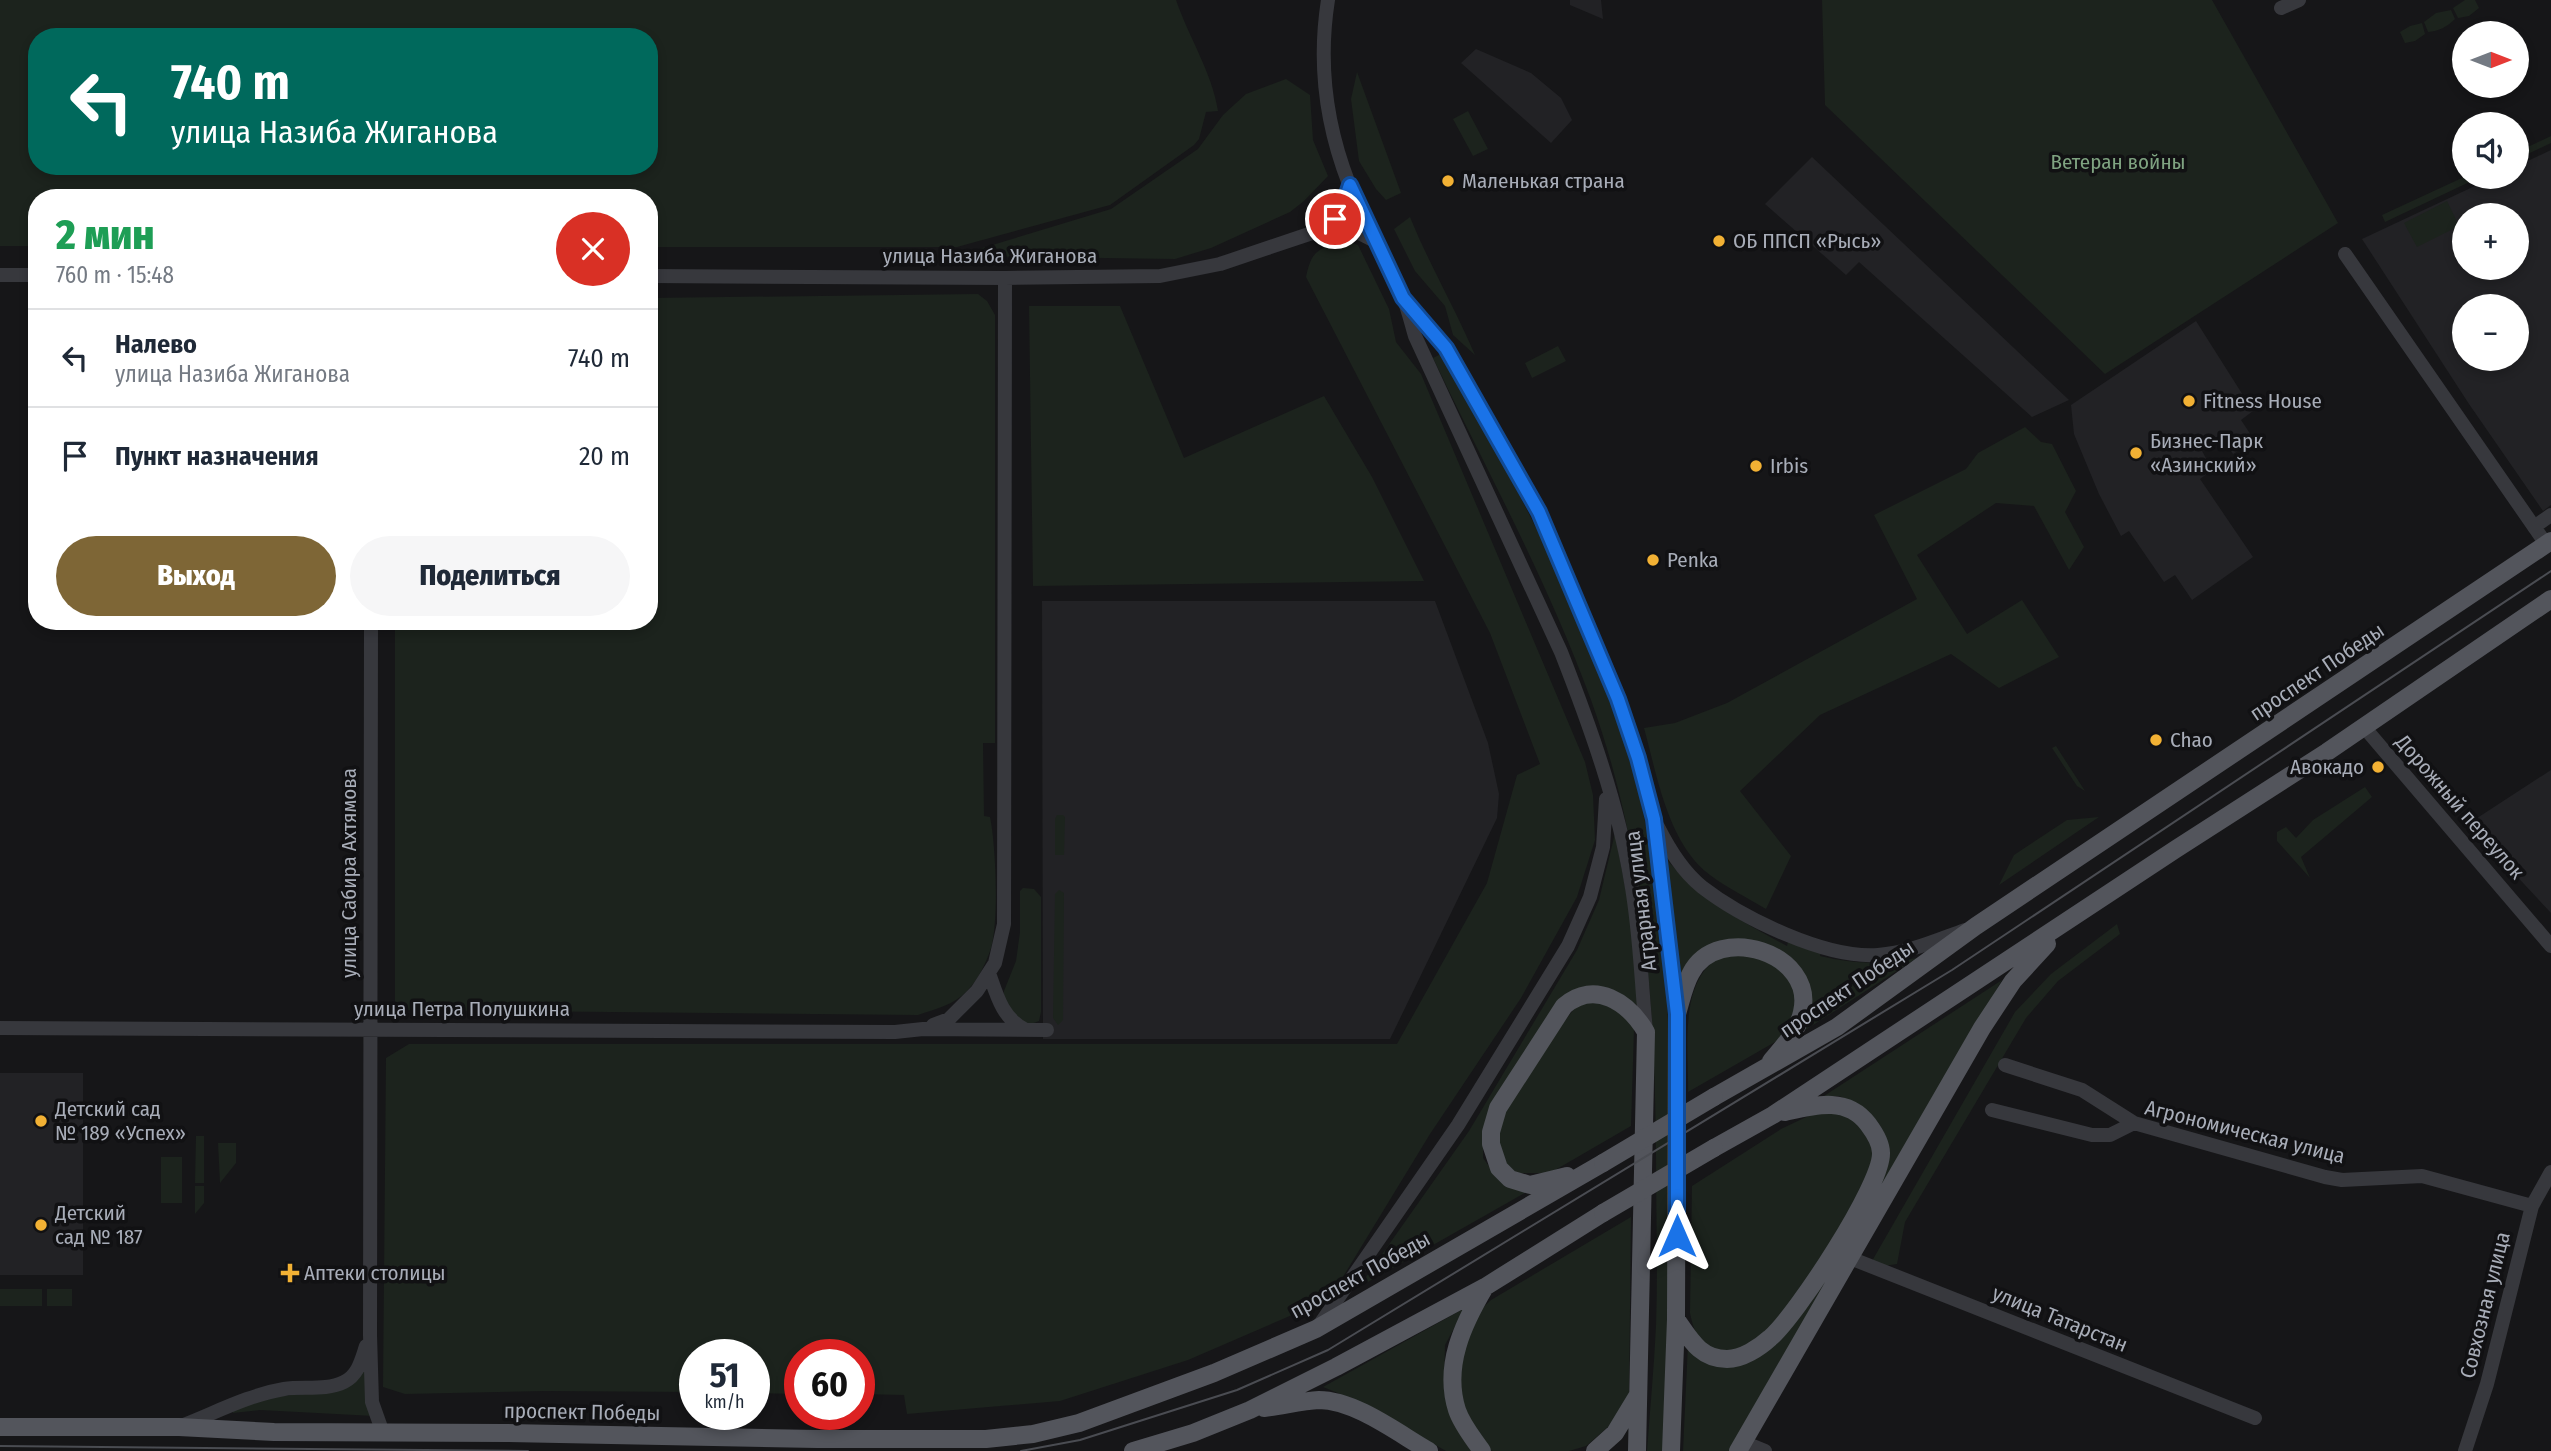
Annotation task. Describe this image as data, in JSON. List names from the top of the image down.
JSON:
{
  "streets": {
    "main road": ["проспект Победы", "Аграрная улица"],
    "street": [
      "улица Назиба Жиганова",
      "Дорожный переулок",
      "улица Сабира Ахтямова",
      "улица Петра Полушкина",
      "Агрономическая улица",
      "Совхозная улица",
      "улица Татарстан"
    ]
  },
  "crossings": [
    ["улица Назиба Жиганова", "Аграрная улица"],
    ["проспект Победы", "улица Сабира Ахтямова"],
    ["улица Сабира Ахтямова", "улица Петра Полушкина"],
    ["Агрономическая улица", "Совхозная улица"]
  ],
  "parks": ["Ветеран войны"],
  "places": {
    "other": [
      "Маленькая страна",
      "ОБ ППСП «Рысь»",
      "Fitness House",
      "Бизнес-Парк «Азинский»",
      "Irbis",
      "Penka",
      "Chao",
      "Авокадо",
      "Детский сад № 189 «Успех»",
      "Детский сад № 187"
    ],
    "health": ["Аптеки столицы"]
  },
  "north": "right",
  "page": {
    "map_buttons": ["+", "−"],
    "turn": ["740 m", "улица Назиба Жиганова"],
    "heading": ["2 мин", "760 m · 15:48"],
    "list": [
      {
        "name": "Налево",
        "note": "улица Назиба Жиганова",
        "value": "740 m"
      },
      {
        "name": "Пункт назначения",
        "value": "20 m"
      }
    ],
    "buttons": ["Выход", "Поделиться"],
    "speed": "51 km/h",
    "limit": "60"
  }
}
